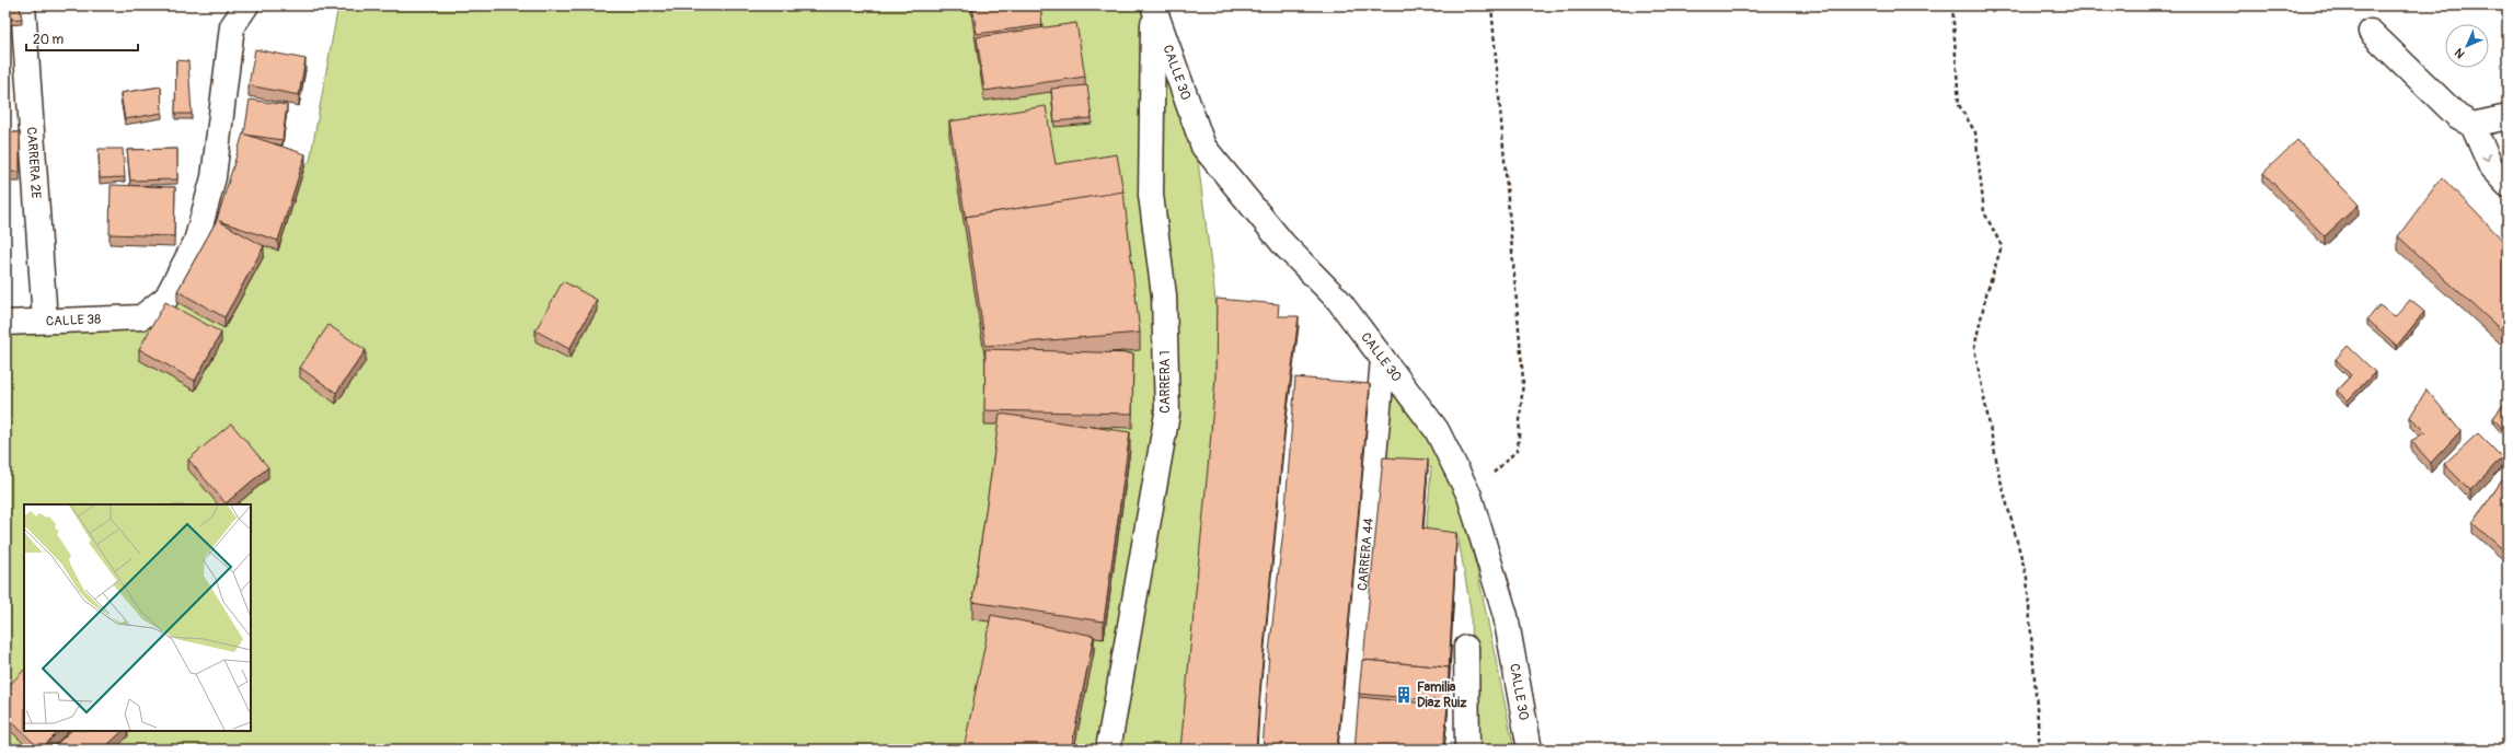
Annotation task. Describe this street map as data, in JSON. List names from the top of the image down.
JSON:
{
  "streets": {
    "street": [
      "CALLE 30",
      "CARRERA 2E",
      "CALLE 38",
      "CARRERA 1",
      "CARRERA 44"
    ]
  },
  "crossings": [
    ["CALLE 30", "CARRERA 1"],
    ["CALLE 30", "CARRERA 44"],
    ["CARRERA 2E", "CALLE 38"]
  ],
  "places": {
    "building": ["Familia Diaz Ruiz"]
  },
  "scale_bar": "20 m",
  "north": "bottom left"
}
